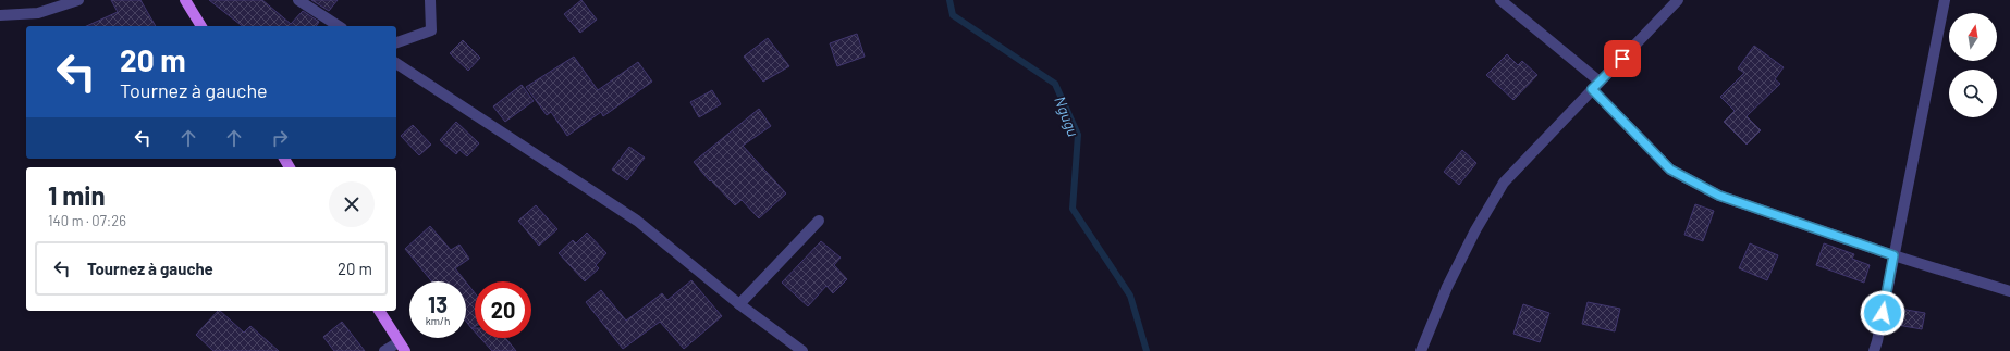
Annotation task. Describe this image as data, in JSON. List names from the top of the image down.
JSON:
{
  "water": ["Ngugu"],
  "north": "top",
  "page": {
    "turn": ["20 m", "Tournez à gauche"],
    "heading": ["1 min", "140 m · 07:26"],
    "list": [
      {
        "name": "Tournez à gauche",
        "value": "20 m"
      }
    ],
    "speed": "13 km/h",
    "limit": "20"
  }
}
